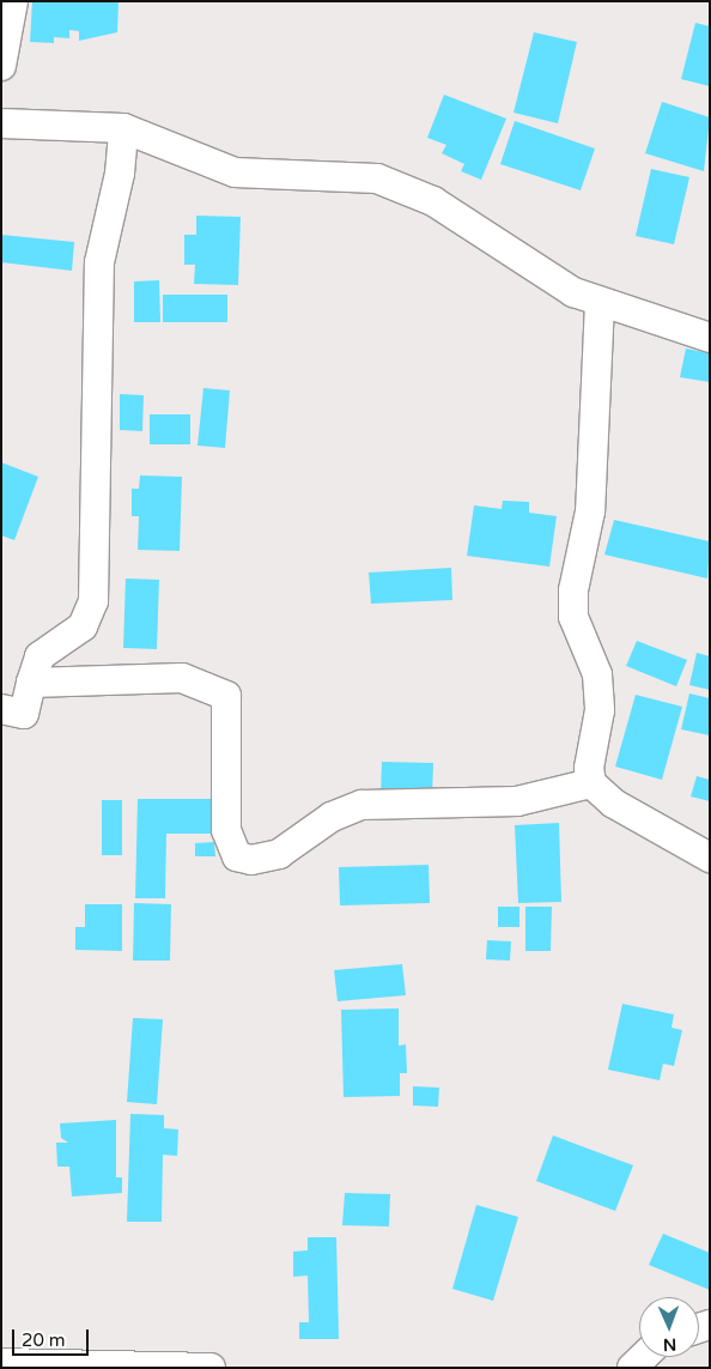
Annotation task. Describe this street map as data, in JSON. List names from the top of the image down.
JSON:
{
  "scale_bar": "20 m",
  "north": "bottom"
}
